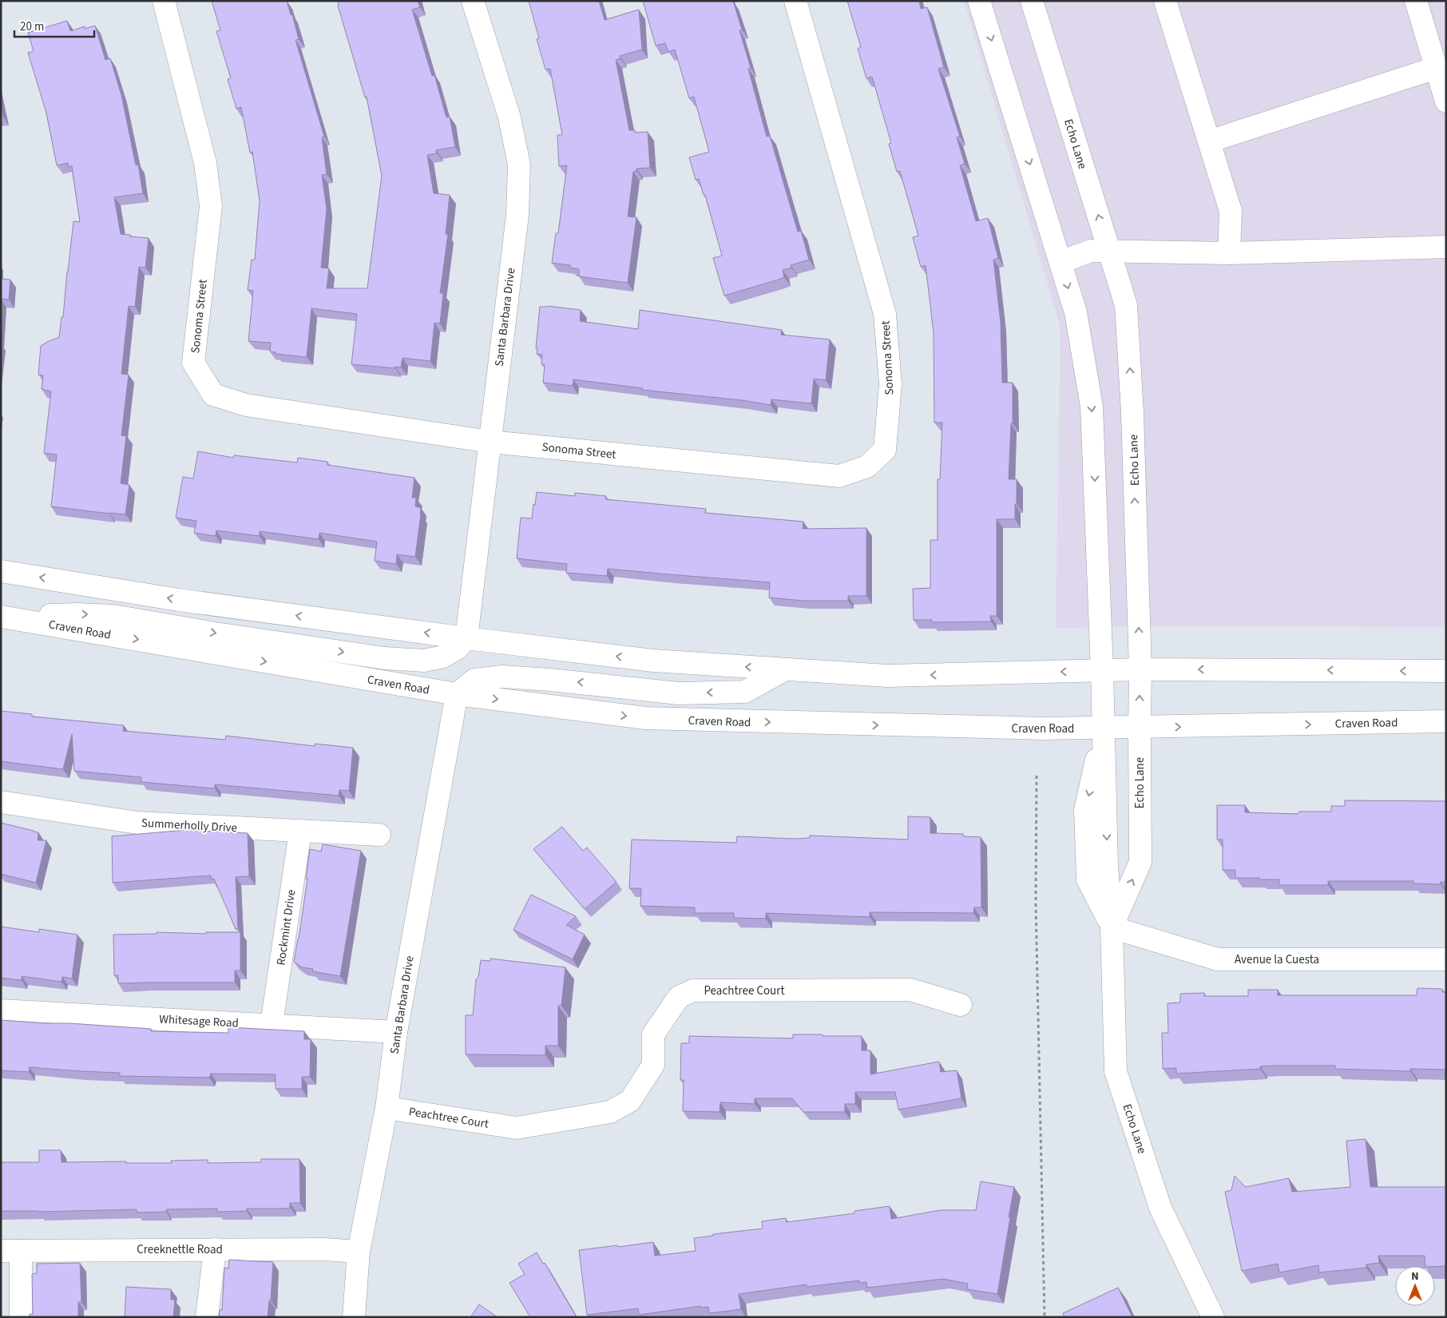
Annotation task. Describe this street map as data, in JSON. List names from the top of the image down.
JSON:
{
  "streets": {
    "street": [
      "Echo Lane",
      "Sonoma Street",
      "Santa Barbara Drive",
      "Craven Road",
      "Summerholly Drive",
      "Rockmint Drive",
      "Avenue la Cuesta",
      "Peachtree Court",
      "Whitesage Road",
      "Creeknettle Road"
    ]
  },
  "crossings": [
    ["Echo Lane", "Craven Road"],
    ["Echo Lane", "Avenue la Cuesta"],
    ["Sonoma Street", "Santa Barbara Drive"],
    ["Santa Barbara Drive", "Craven Road"],
    ["Santa Barbara Drive", "Peachtree Court"],
    ["Santa Barbara Drive", "Whitesage Road"],
    ["Santa Barbara Drive", "Creeknettle Road"],
    ["Summerholly Drive", "Rockmint Drive"],
    ["Rockmint Drive", "Whitesage Road"]
  ],
  "scale_bar": "20 m",
  "north": "top"
}
